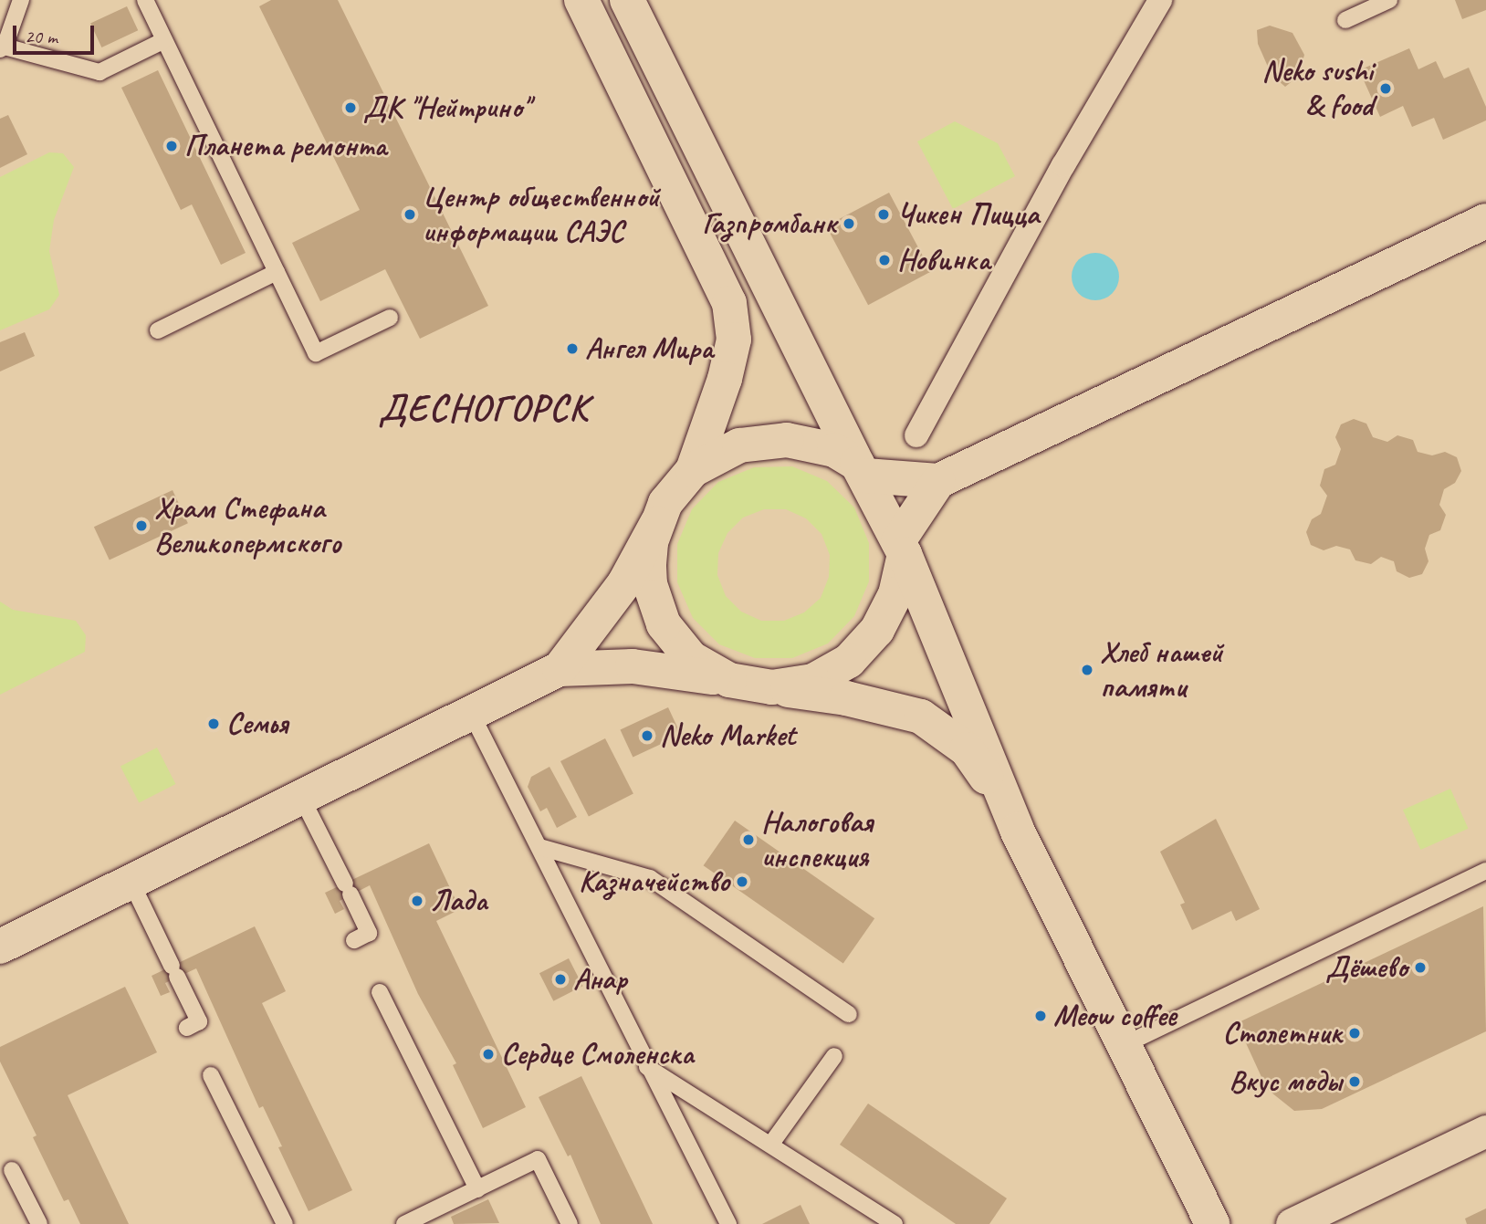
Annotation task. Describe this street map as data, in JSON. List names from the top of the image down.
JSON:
{
  "districts": ["ДЕСНОГОРСК"],
  "places": [
    "Neko sushi & food",
    "ДК \"Нейтрино\"",
    "Планета ремонта",
    "Центр общественной информации САЭС",
    "Чикен Пицца",
    "Газпромбанк",
    "Новинка",
    "Ангел Мира",
    "Храм Стефана Великопермского",
    "Хлеб нашей памяти",
    "Семья",
    "Neko Market",
    "Налоговая инспекция",
    "Казначейство",
    "Лада",
    "Дёшево",
    "Анар",
    "Meow coffee",
    "Столетник",
    "Сердце Смоленска",
    "Вкус моды"
  ],
  "scale_bar": "20 m"
}
